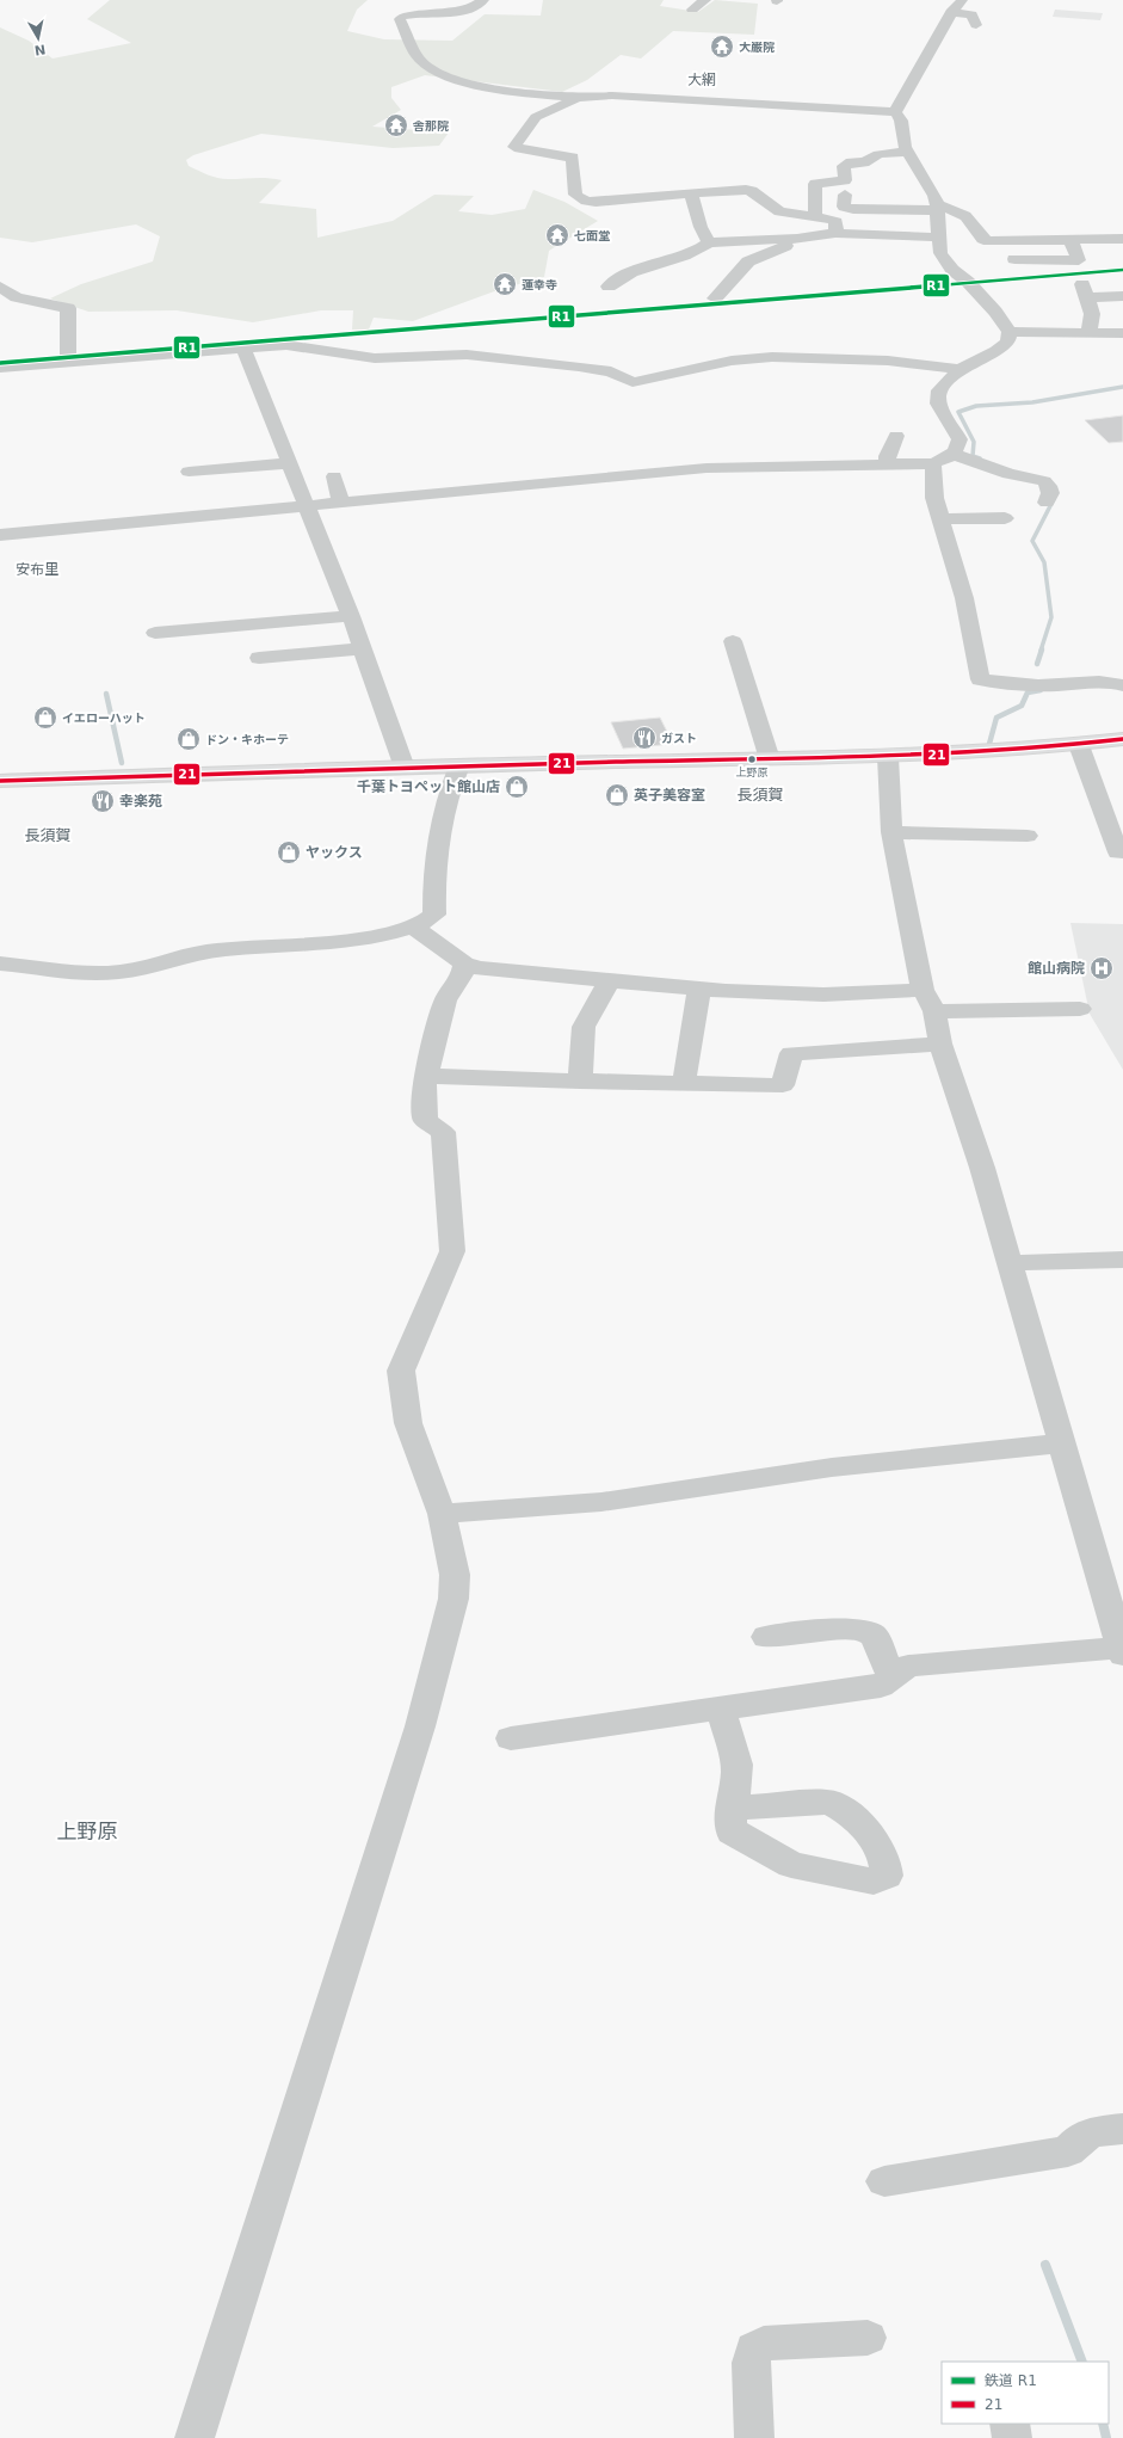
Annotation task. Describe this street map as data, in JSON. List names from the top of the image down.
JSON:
{
  "districts": [
    "大網",
    "安布里",
    "長須賀",
    "長須賀",
    "上野原"
  ],
  "places": {
    "temple": [
      "大巌院",
      "舎那院",
      "七面堂",
      "蓮幸寺"
    ],
    "shop": [
      "イエローハット",
      "ドン・キホーテ",
      "千葉トヨペット館山店",
      "英子美容室",
      "ヤックス"
    ],
    "restaurant": ["ガスト", "幸楽苑"],
    "other": ["上野原"],
    "hospital": ["館山病院"]
  },
  "lines": ["rail line R1", "transit line 21"],
  "legend": ["鉄道 R1", "21"],
  "north": "bottom"
}
